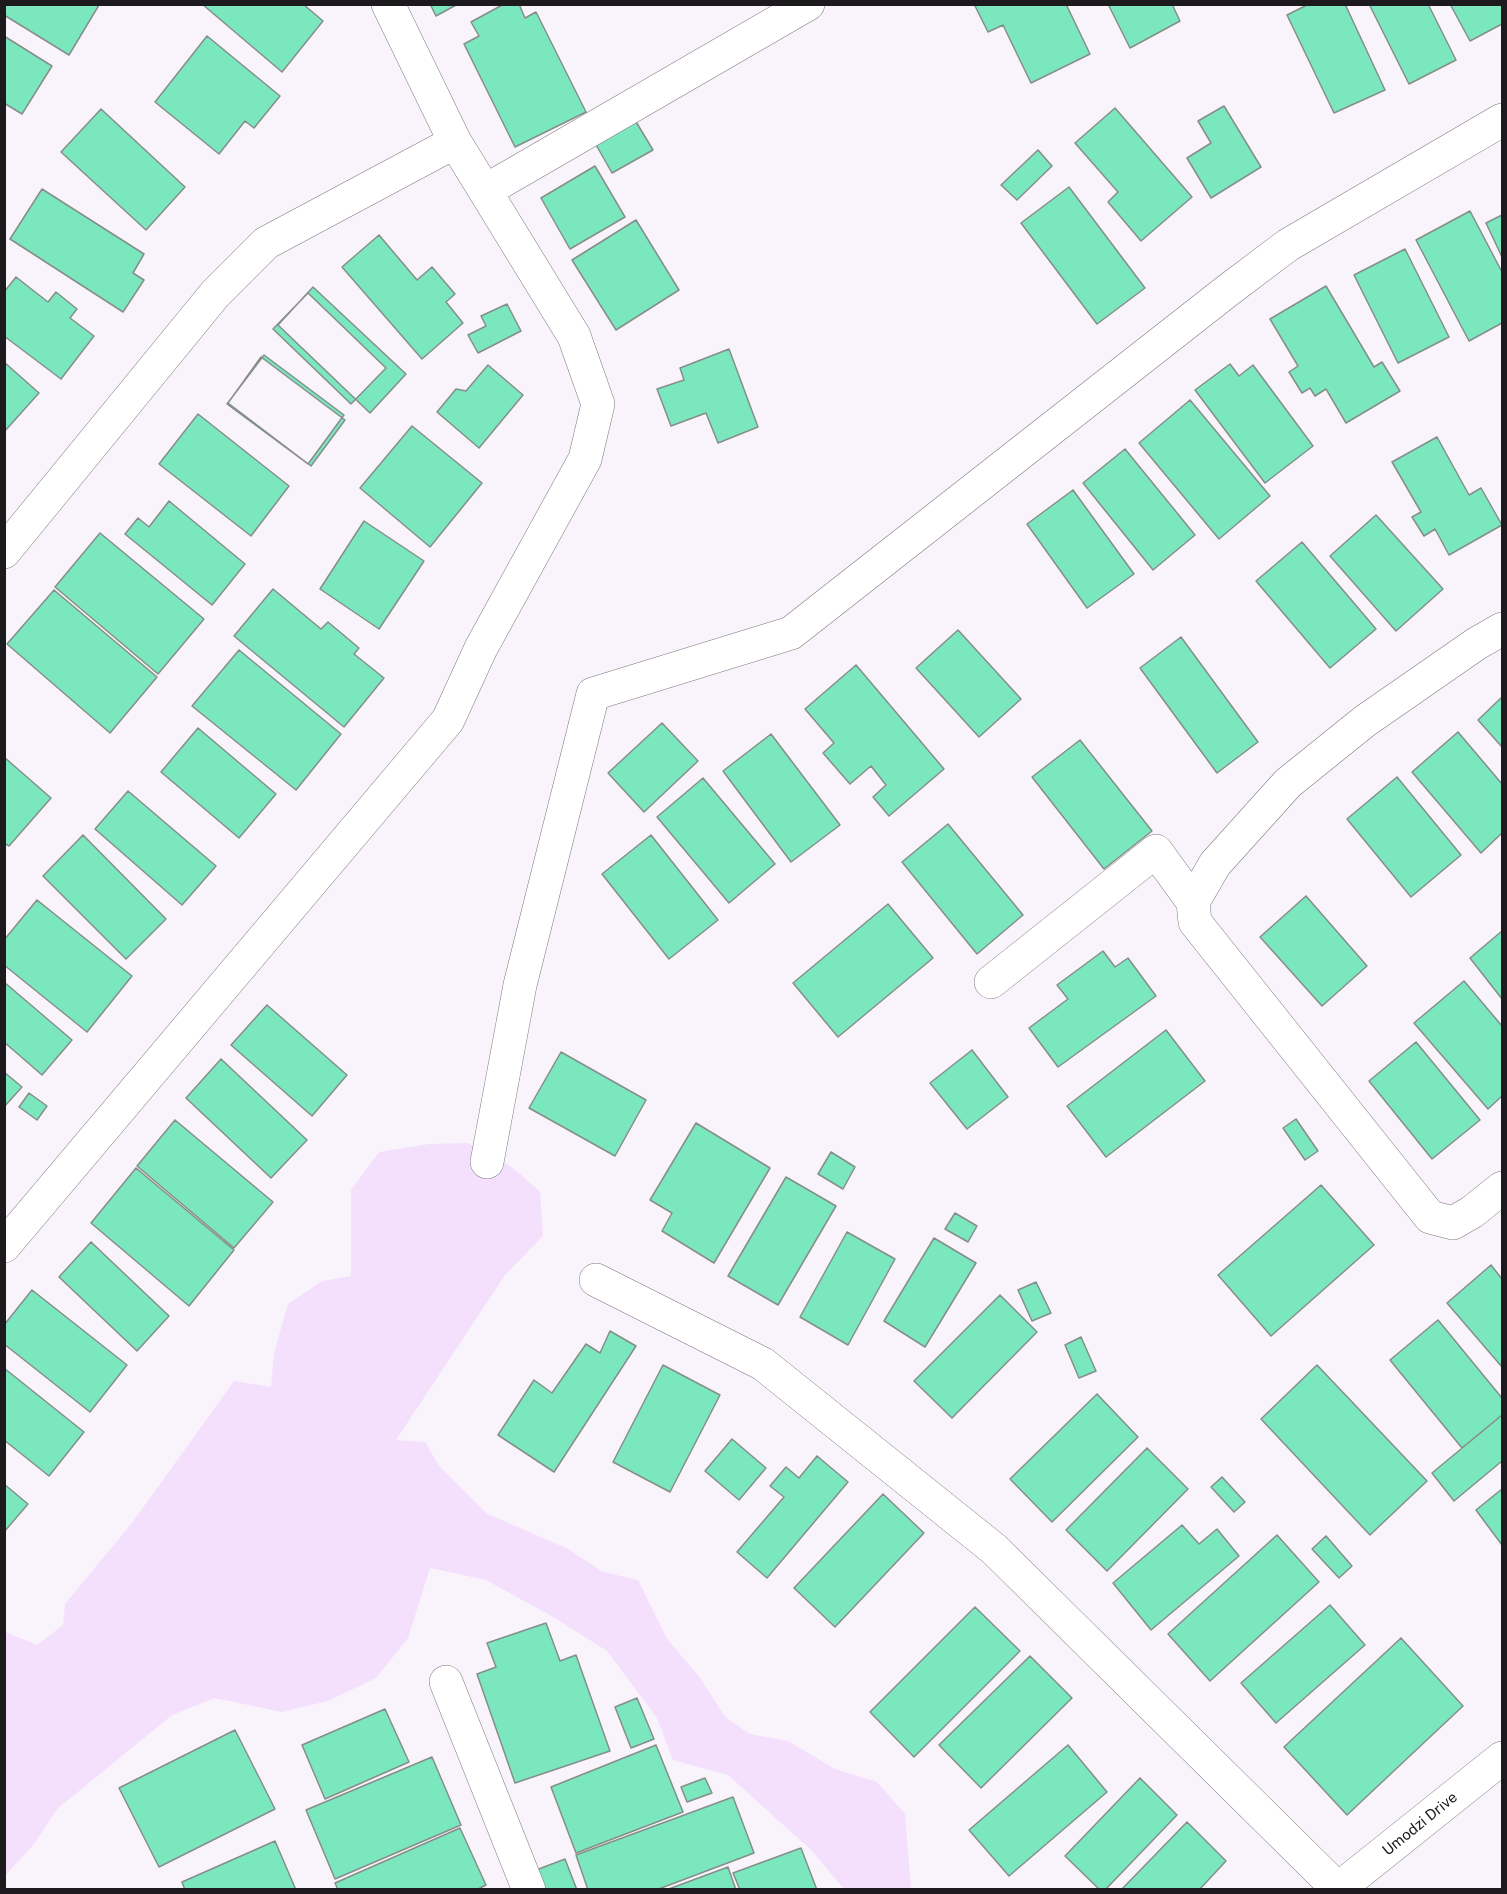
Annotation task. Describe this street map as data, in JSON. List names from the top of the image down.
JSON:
{
  "streets": {
    "street": ["Umodzi Drive"]
  }
}
